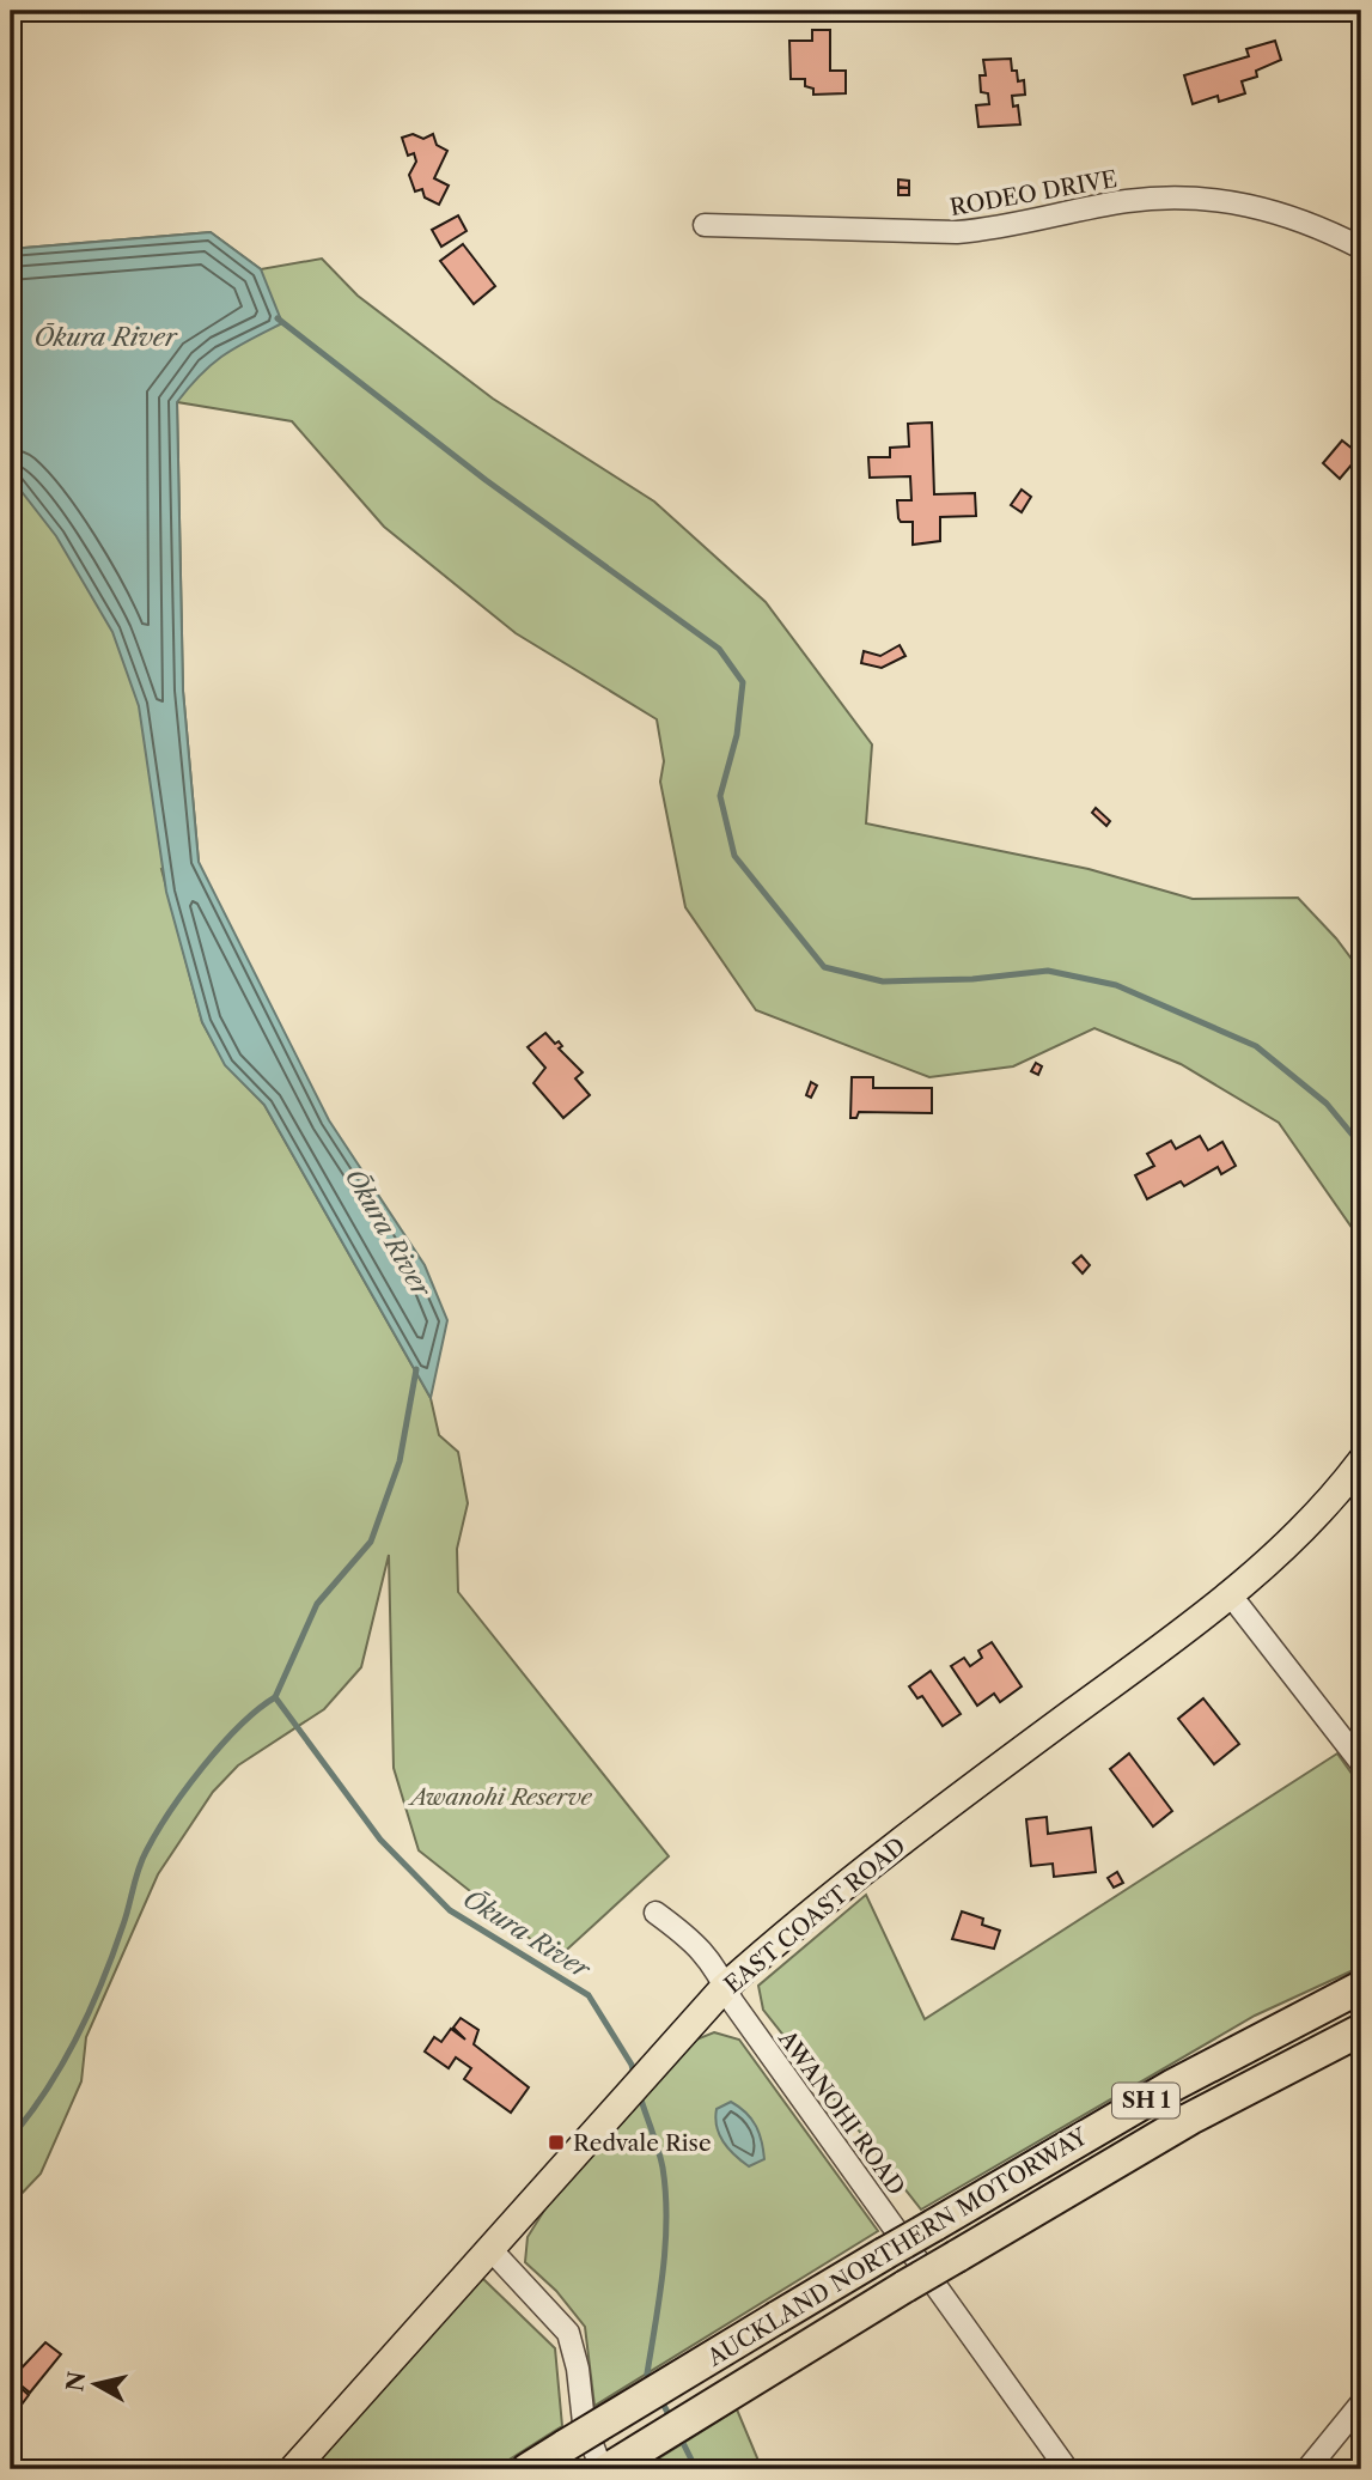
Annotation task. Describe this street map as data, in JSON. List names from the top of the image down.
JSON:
{
  "streets": {
    "highway": ["SH 1", "AUCKLAND NORTHERN MOTORWAY"],
    "main road": ["EAST COAST ROAD"],
    "street": ["RODEO DRIVE", "AWANOHI ROAD"]
  },
  "crossings": [
    ["EAST COAST ROAD", "AWANOHI ROAD"]
  ],
  "water": ["Ōkura River"],
  "parks": ["Awanohi Reserve"],
  "places": {
    "transit": ["Redvale Rise"]
  },
  "north": "left"
}
